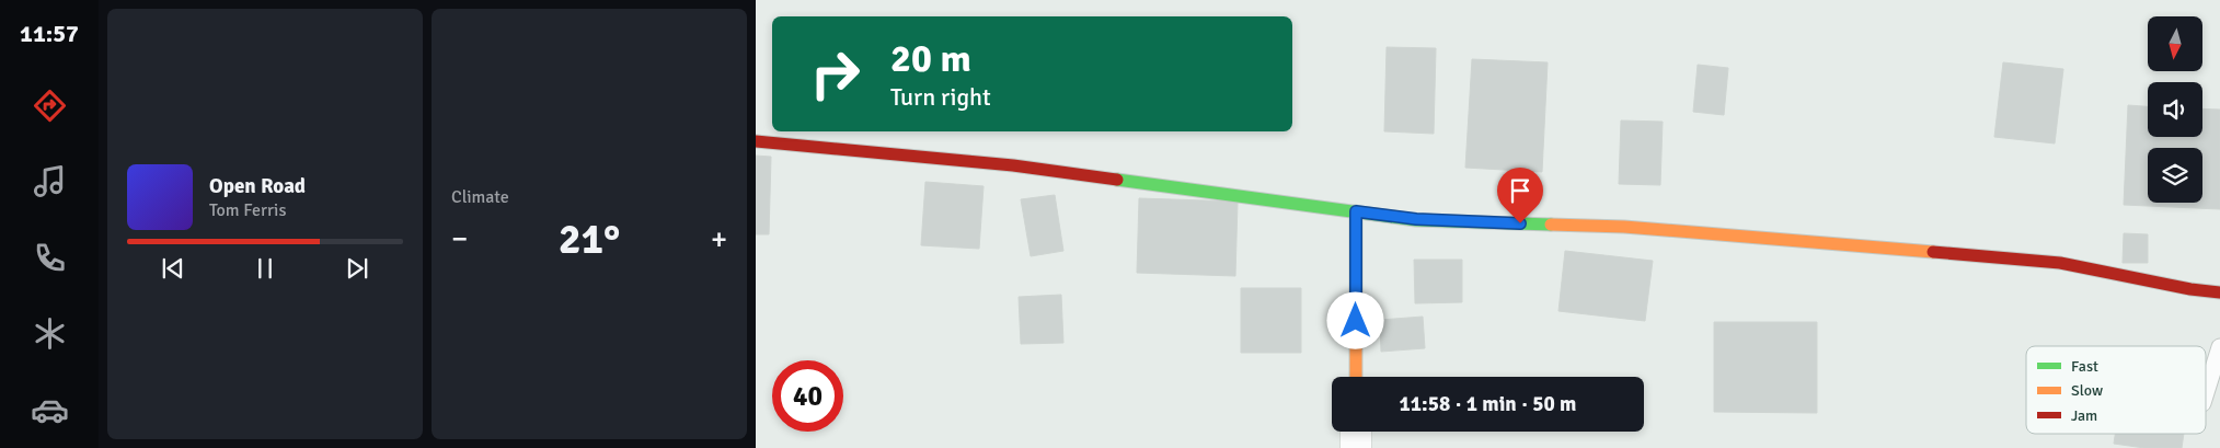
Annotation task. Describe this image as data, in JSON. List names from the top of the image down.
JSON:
{
  "legend": ["Fast", "Slow", "Jam"],
  "north": "bottom",
  "page": {
    "tabs": "11:57",
    "tile": "Climate",
    "turn": ["20 m", "Turn right"],
    "song": ["Open Road", "Tom Ferris"],
    "heat": ["−", "21°", "+"],
    "limit": "40",
    "trip": "11:58 · 1 min · 50 m"
  }
}
